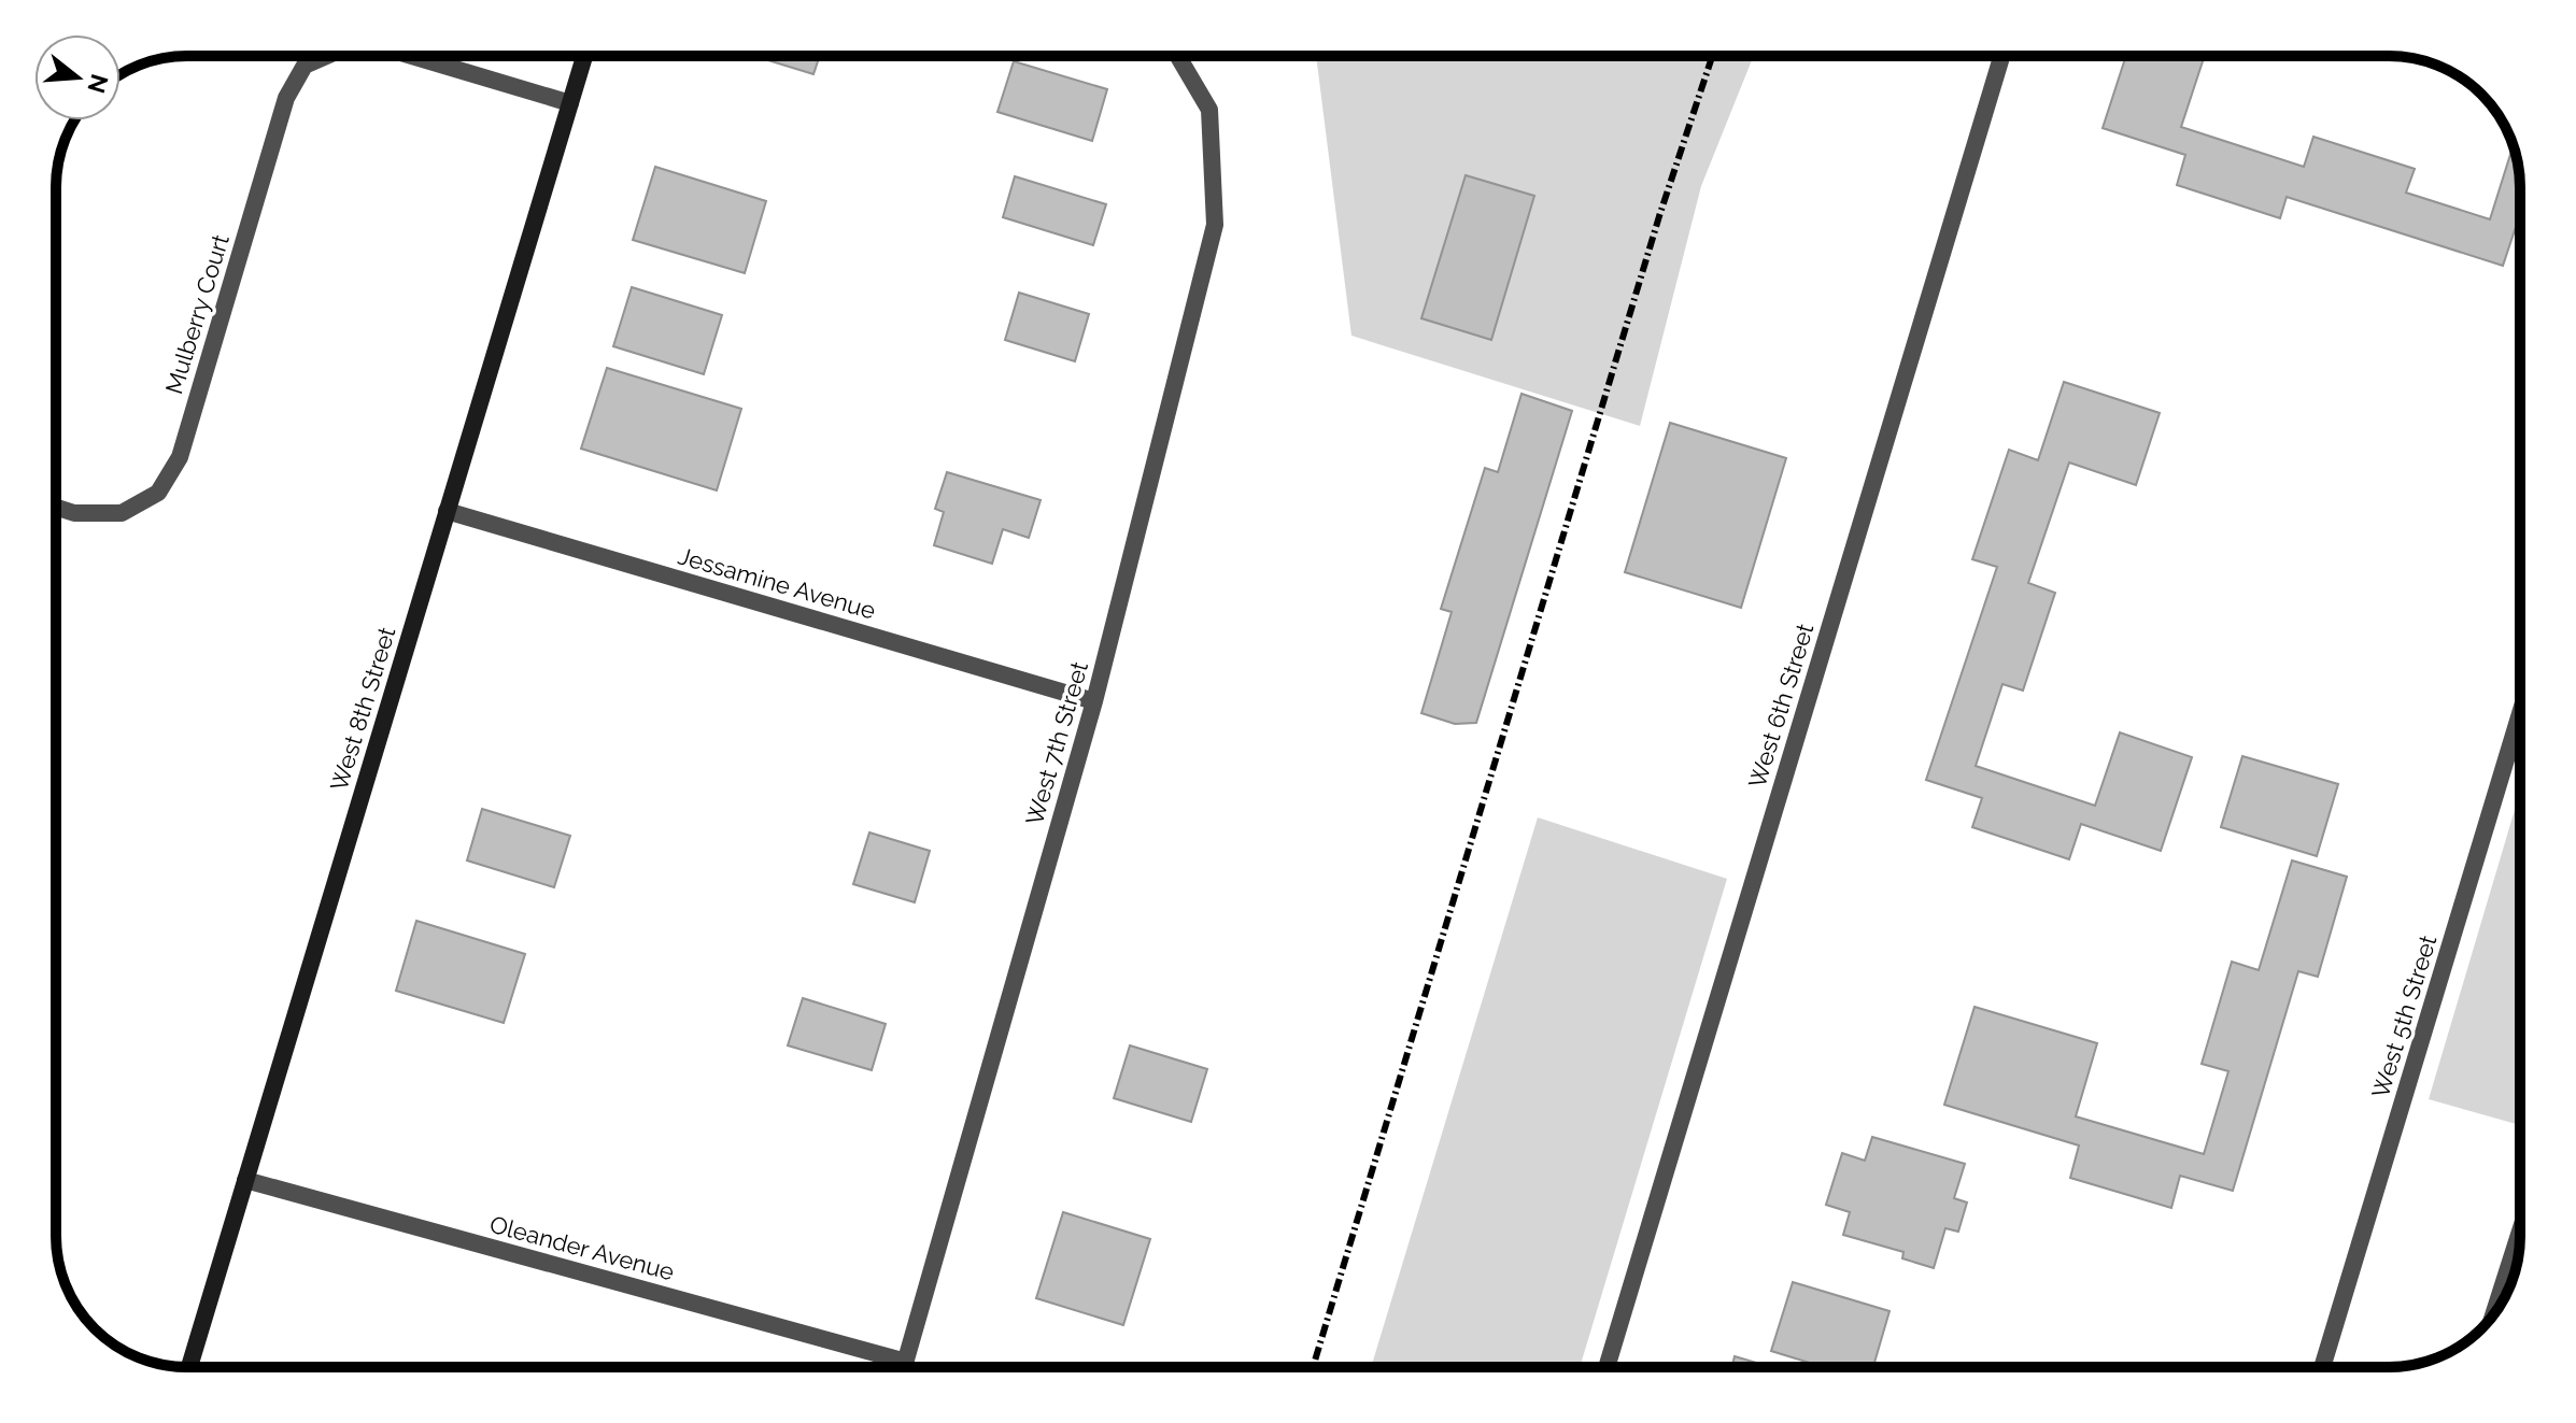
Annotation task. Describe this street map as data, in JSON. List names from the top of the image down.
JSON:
{
  "streets": {
    "street": [
      "Mulberry Court",
      "Jessamine Avenue",
      "West 6th Street",
      "West 8th Street",
      "West 7th Street",
      "West 5th Street",
      "Oleander Avenue"
    ]
  },
  "crossings": [
    ["Jessamine Avenue", "West 8th Street"],
    ["Jessamine Avenue", "West 7th Street"],
    ["West 8th Street", "Oleander Avenue"],
    ["West 7th Street", "Oleander Avenue"]
  ],
  "north": "right"
}
